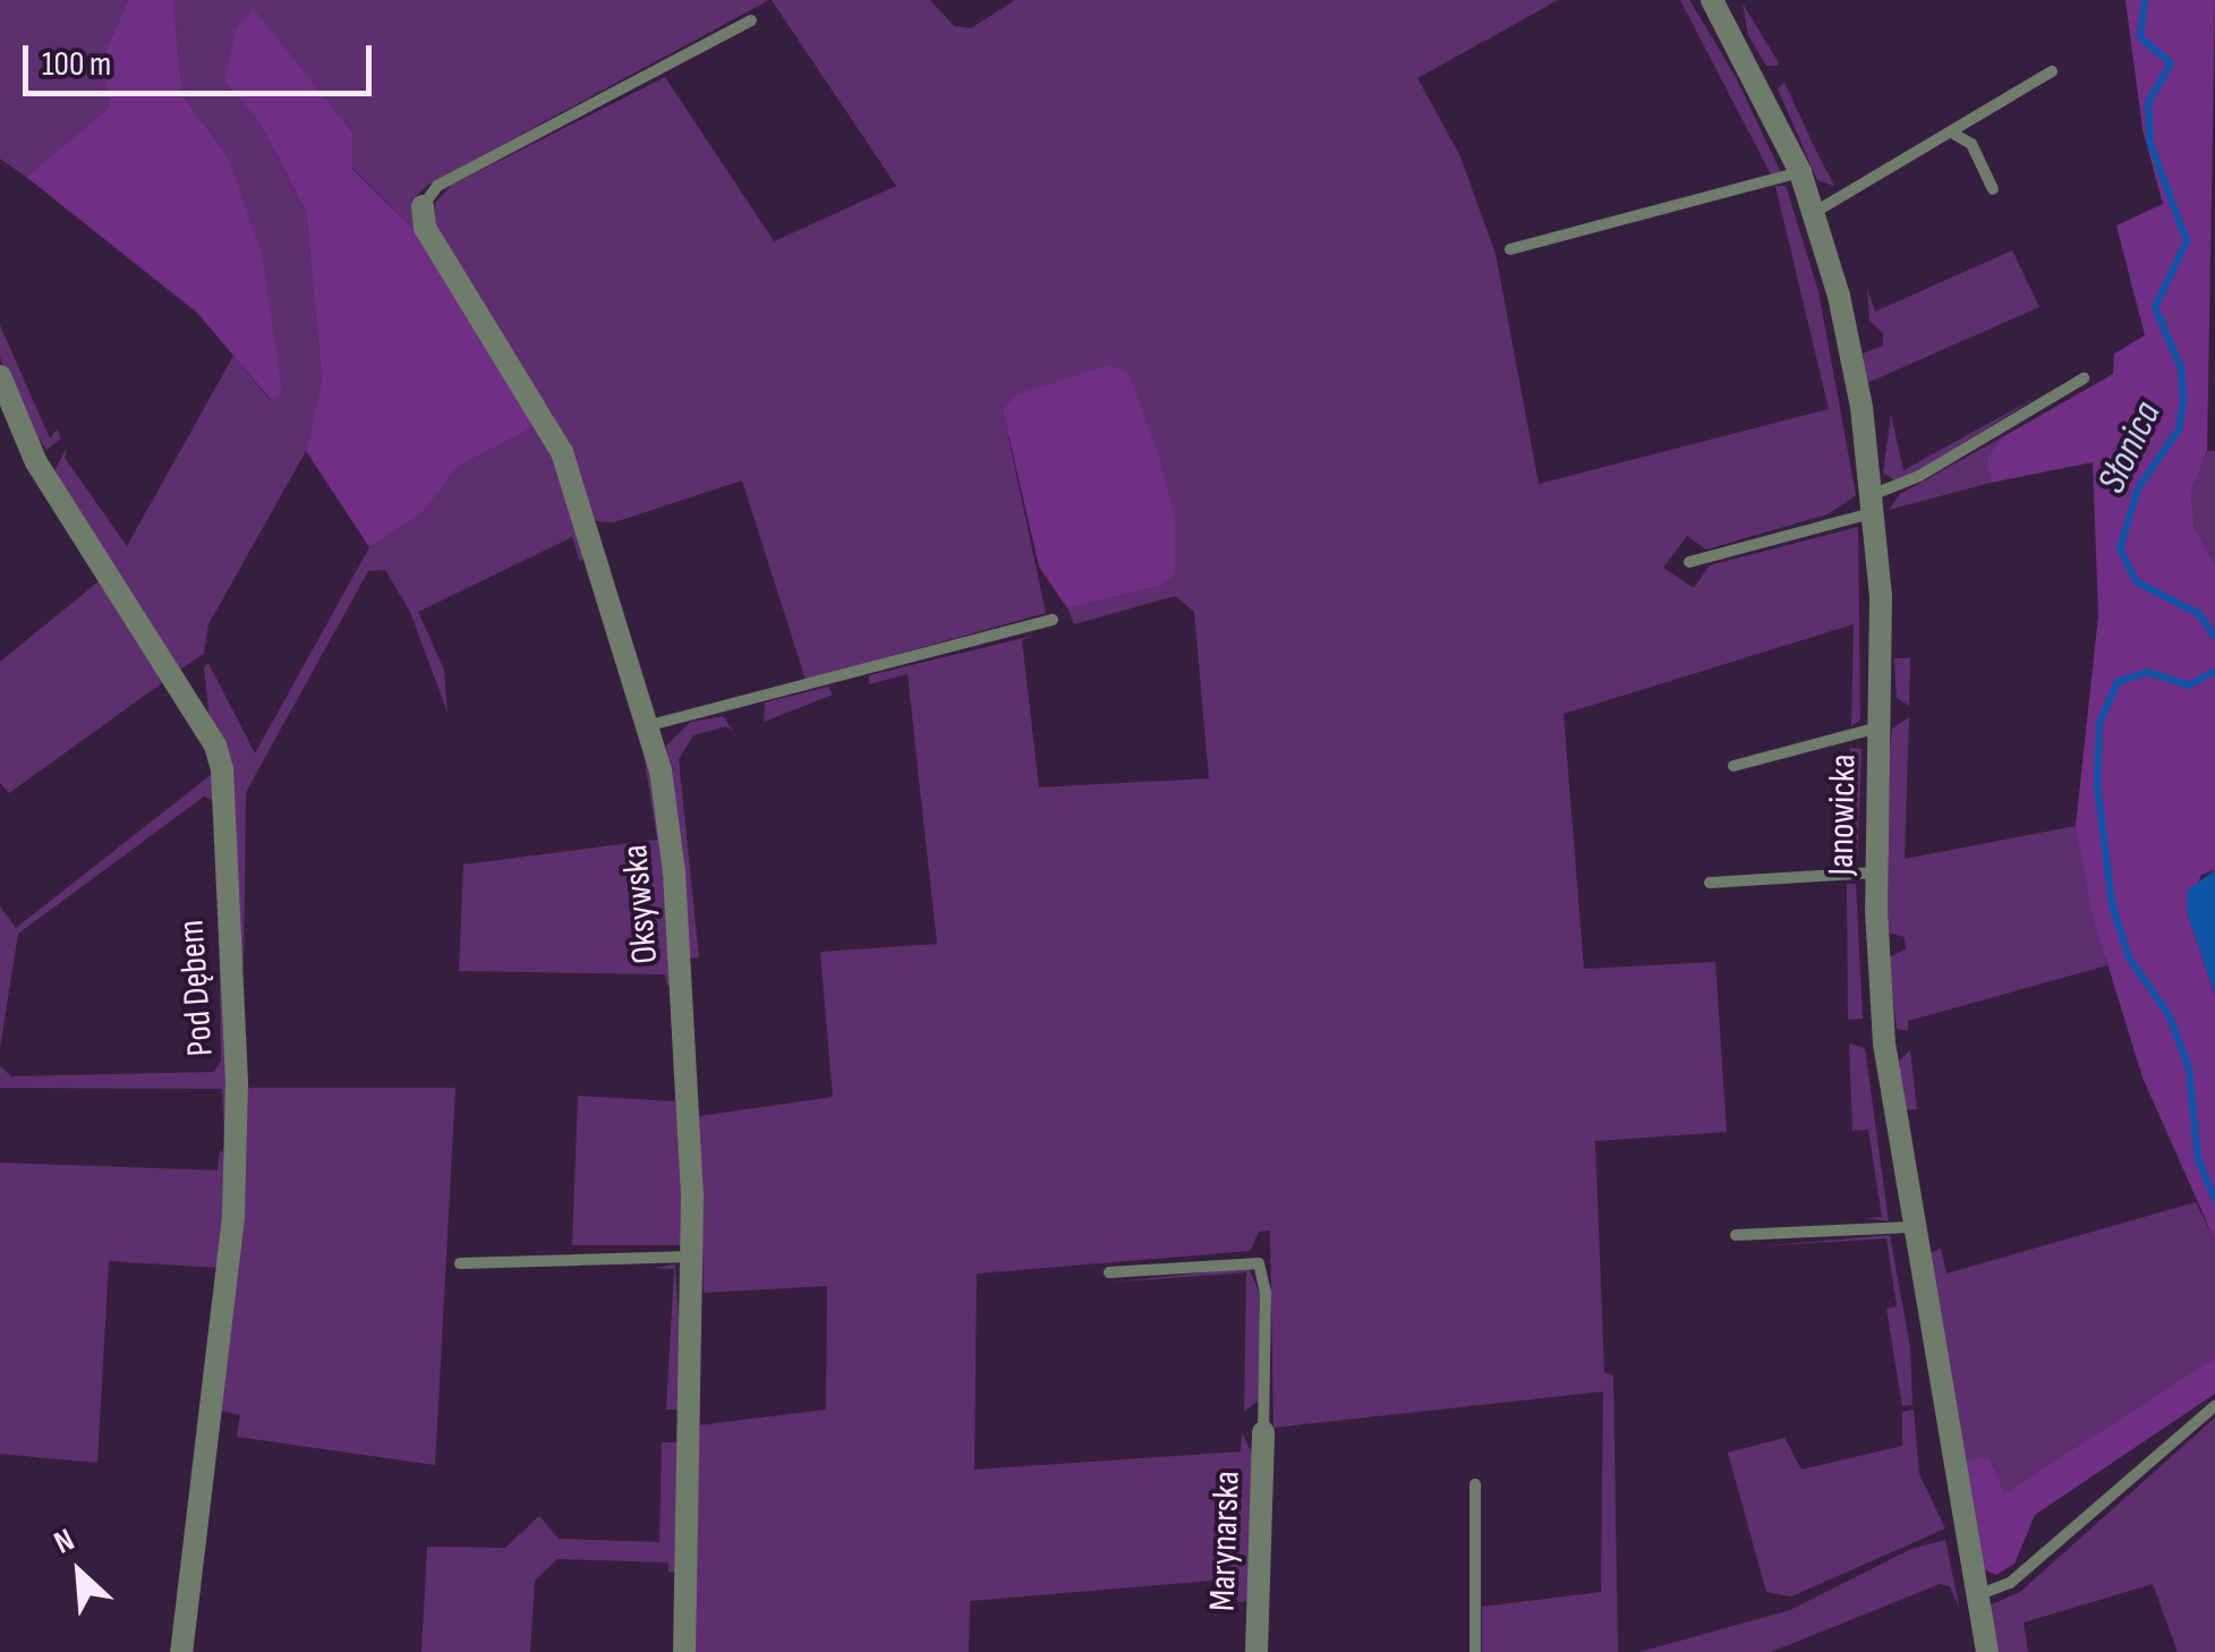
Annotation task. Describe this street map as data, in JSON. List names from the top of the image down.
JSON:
{
  "streets": {
    "street": [
      "Janowicka",
      "Oksywska",
      "Pod Dębem",
      "Marynarska"
    ]
  },
  "water": ["Słonica"],
  "scale_bar": "100 m",
  "north": "top left"
}
